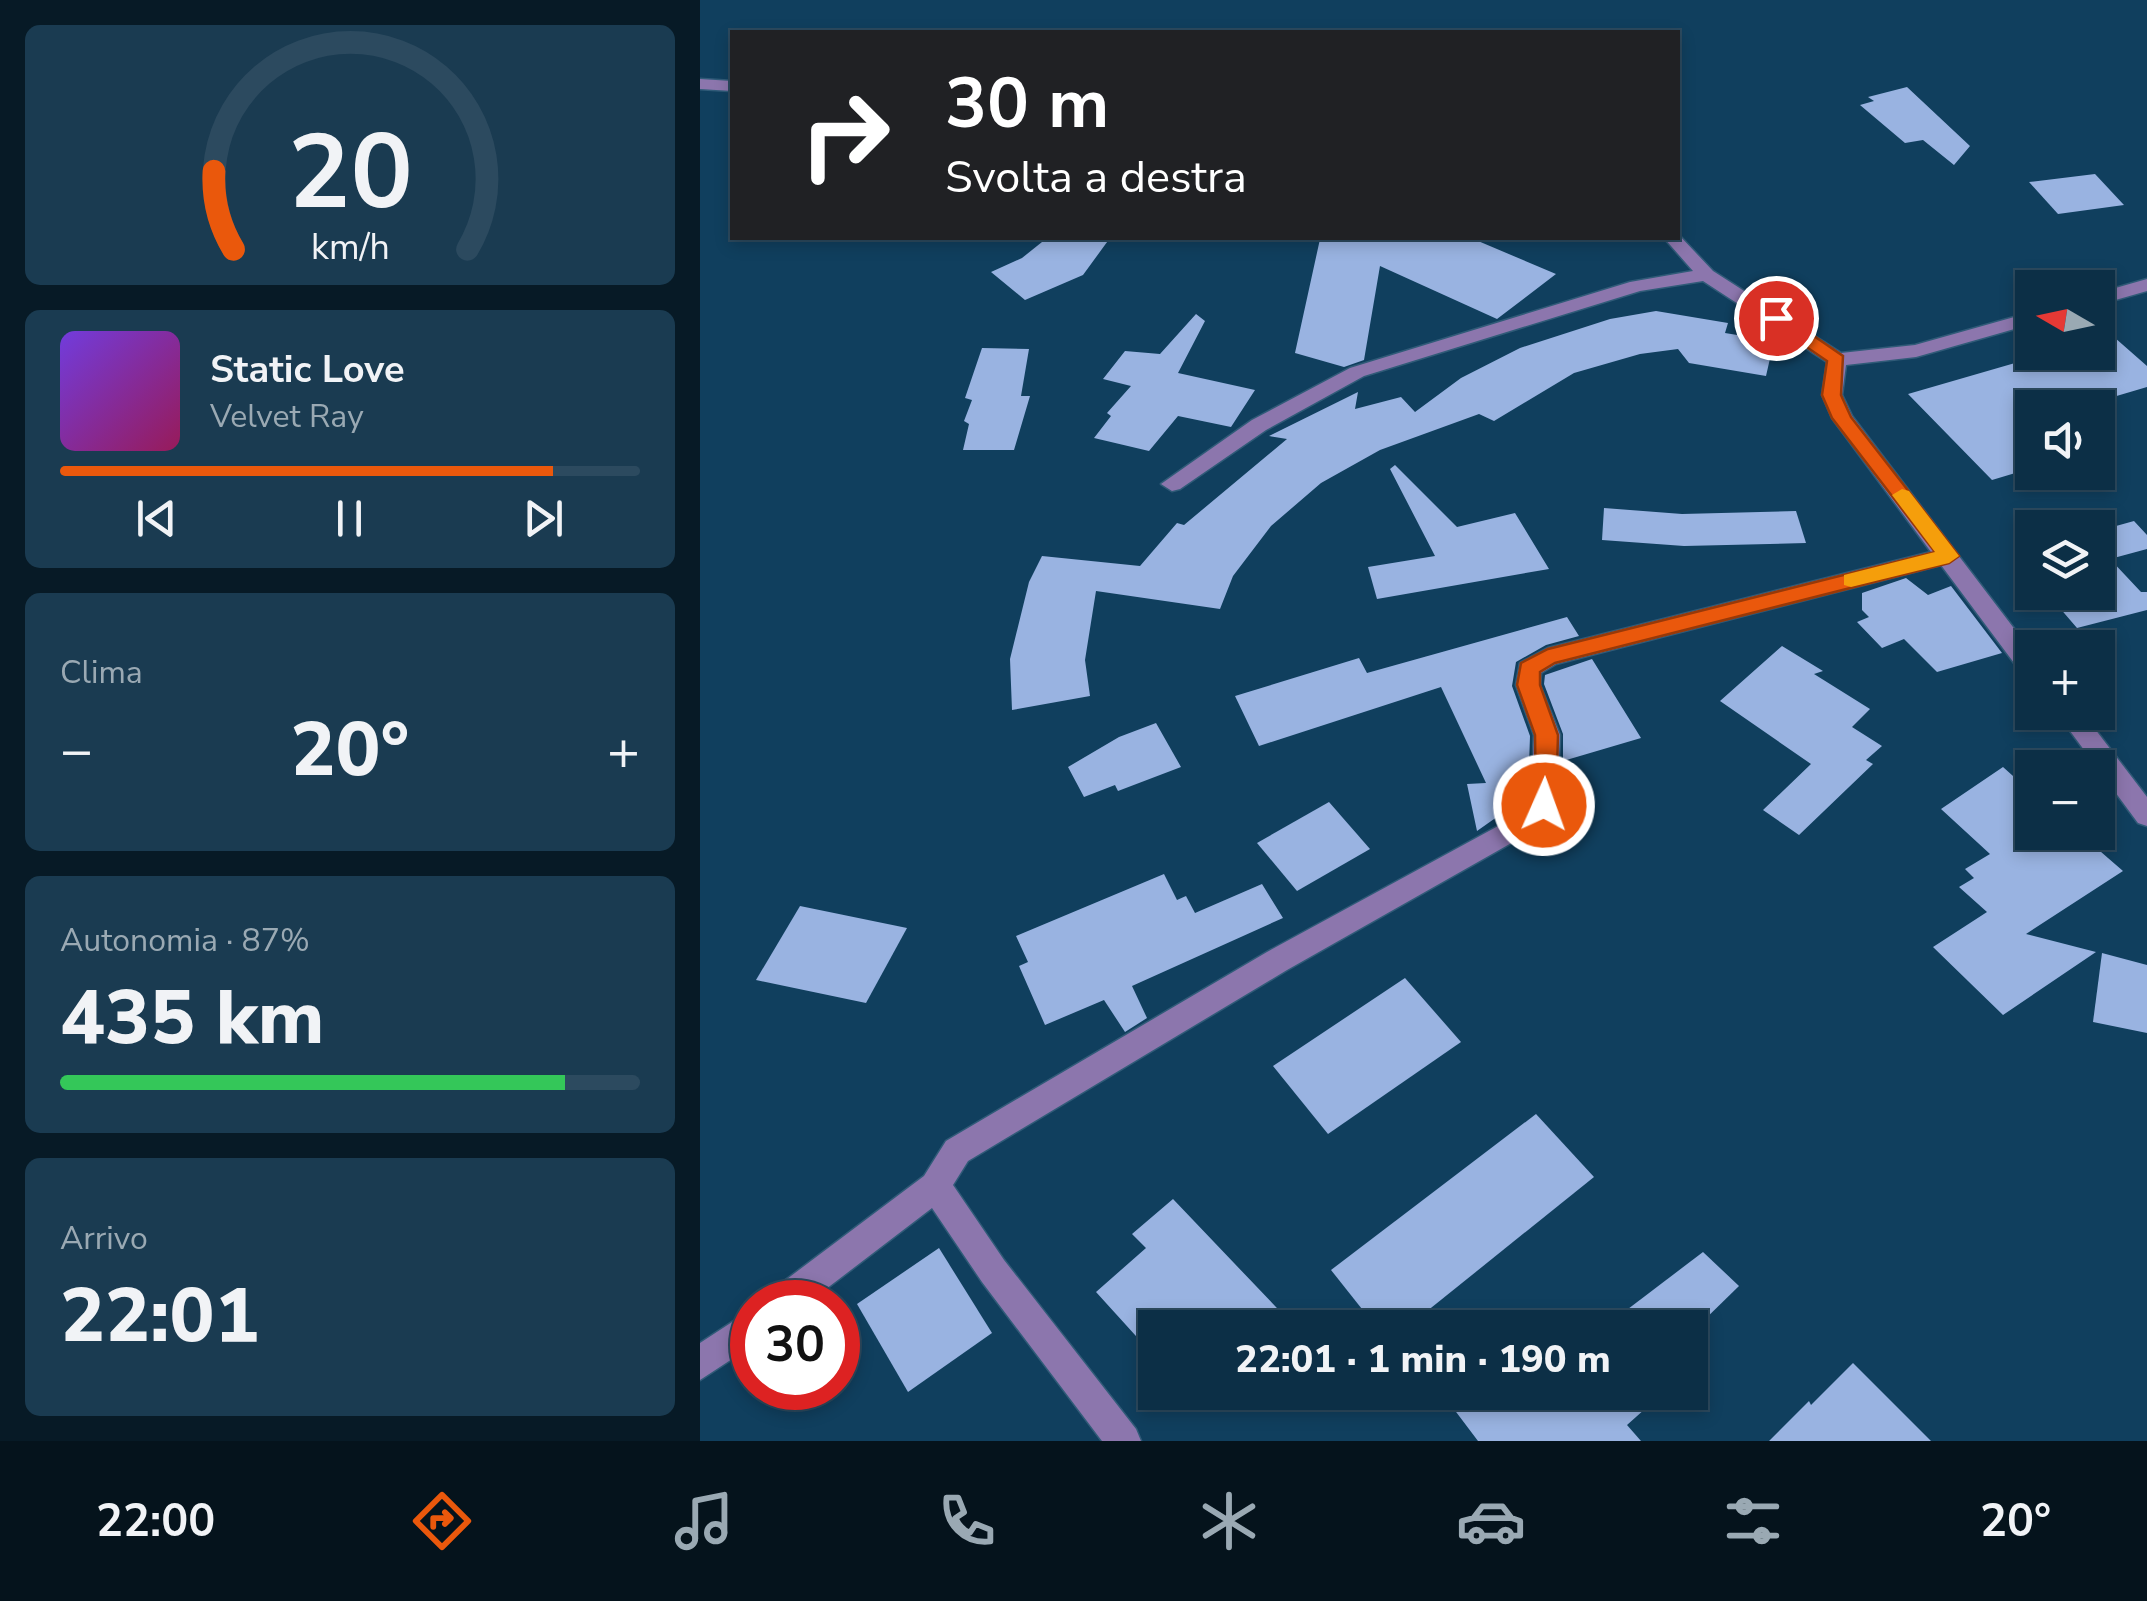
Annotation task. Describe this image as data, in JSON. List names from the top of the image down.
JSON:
{
  "north": "left",
  "page": {
    "turn": ["30 m", "Svolta a destra"],
    "map_buttons": ["+", "−"],
    "song": ["Static Love", "Velvet Ray"],
    "tile": [
      "Clima",
      ["Autonomia · 87%", "435 km"],
      ["Arrivo", "22:01"]
    ],
    "heat": ["−", "20°", "+"],
    "limit": "30",
    "trip": "22:01 · 1 min · 190 m",
    "tabs": ["22:00", "20°"],
    "gauge": ["20", "km/h"]
  }
}
